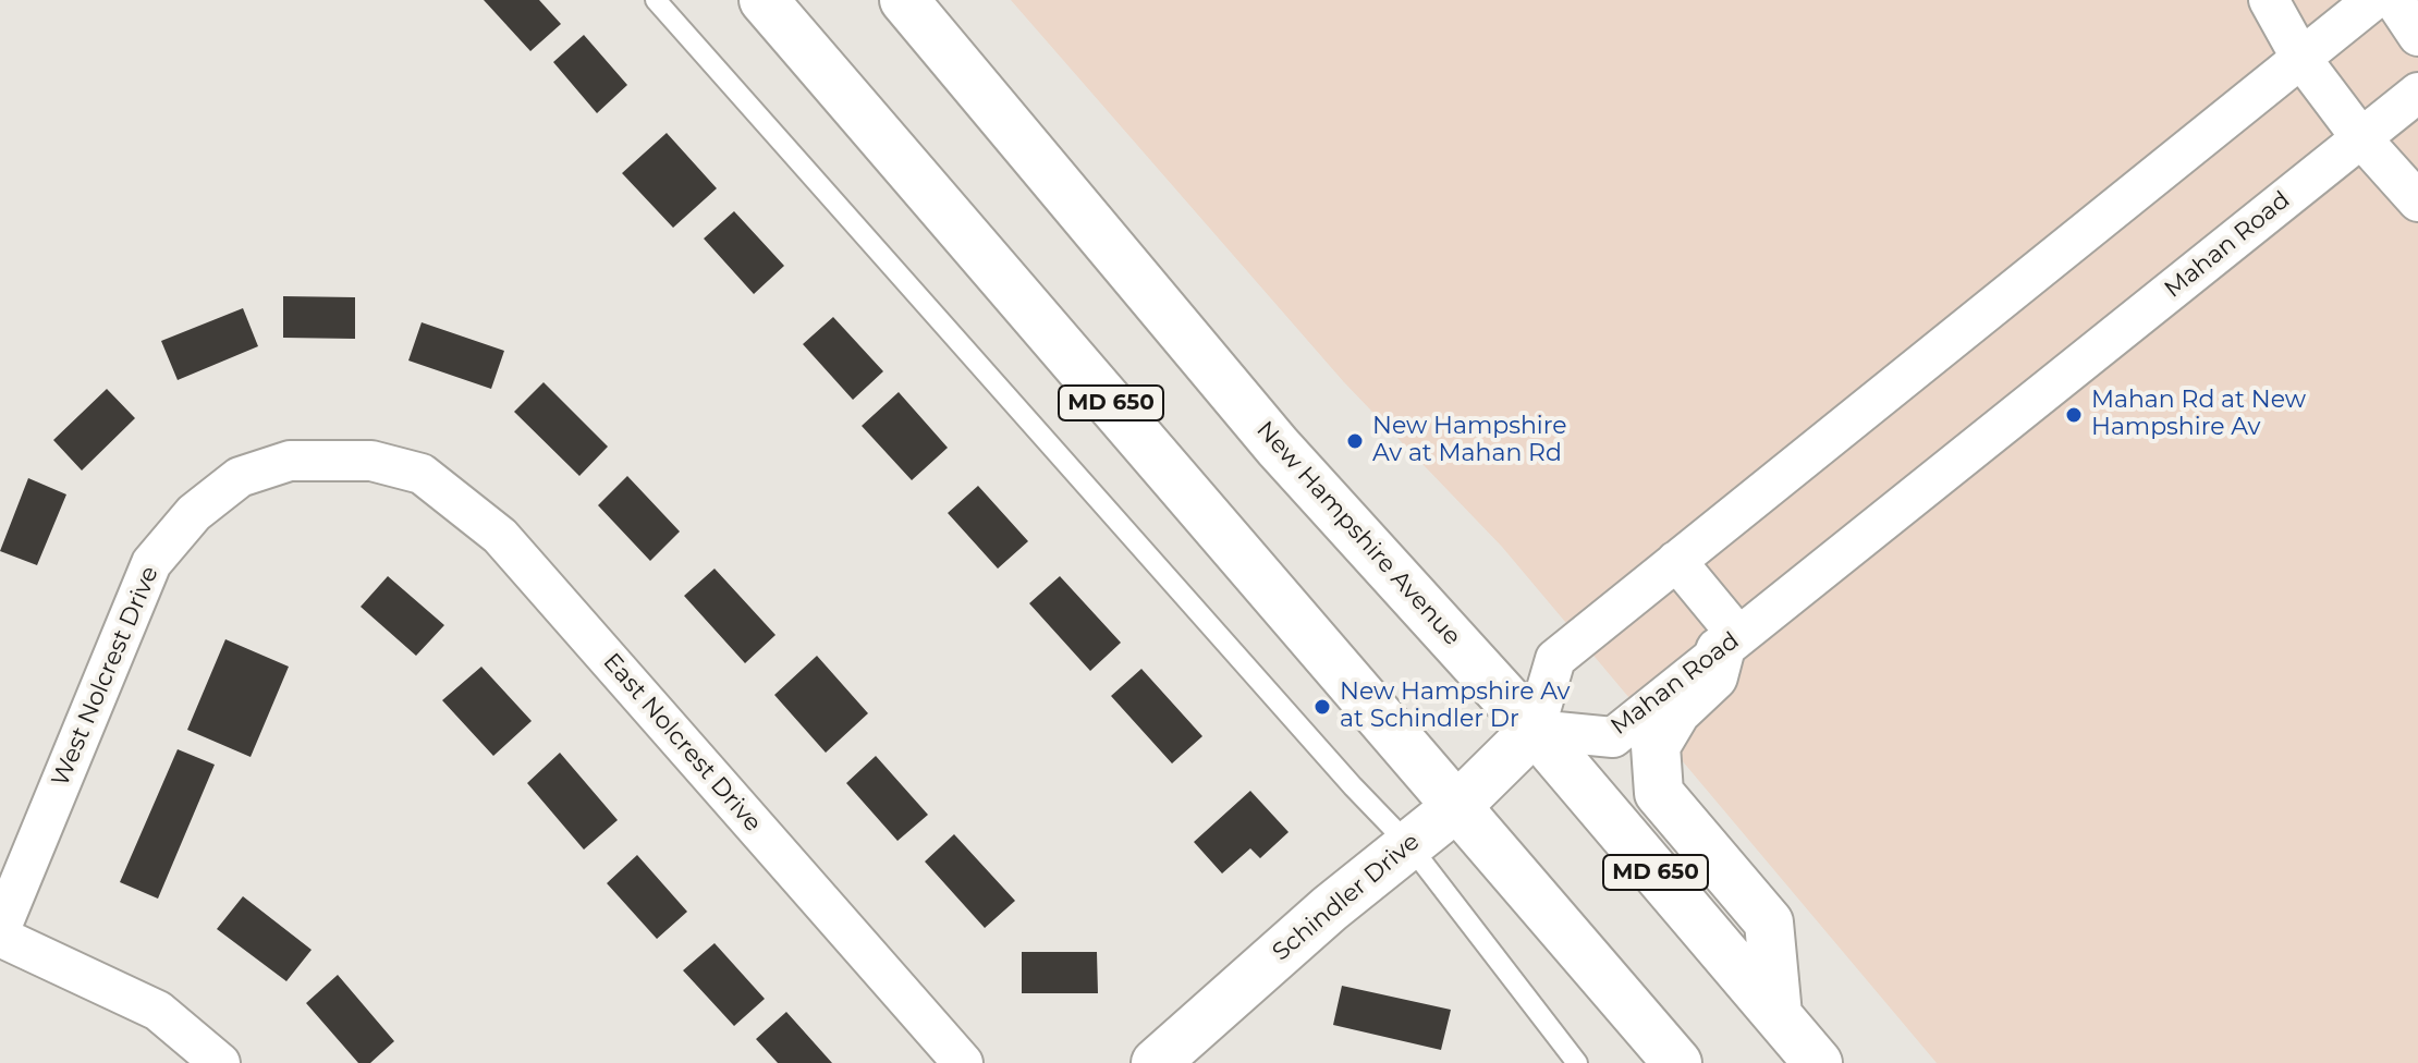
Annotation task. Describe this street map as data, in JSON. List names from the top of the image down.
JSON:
{
  "streets": {
    "main road": ["MD 650", "New Hampshire Avenue", "Schindler Drive"],
    "street": ["Mahan Road", "West Nolcrest Drive", "East Nolcrest Drive"]
  },
  "crossings": [
    ["Mahan Road", "New Hampshire Avenue"],
    ["Mahan Road", "Schindler Drive"],
    ["MD 650", "Schindler Drive"],
    ["New Hampshire Avenue", "Schindler Drive"],
    ["West Nolcrest Drive", "East Nolcrest Drive"]
  ],
  "places": ["Mahan Rd at New Hampshire Av", "New Hampshire Av at Mahan Rd", "New Hampshire Av at Schindler Dr"]
}
